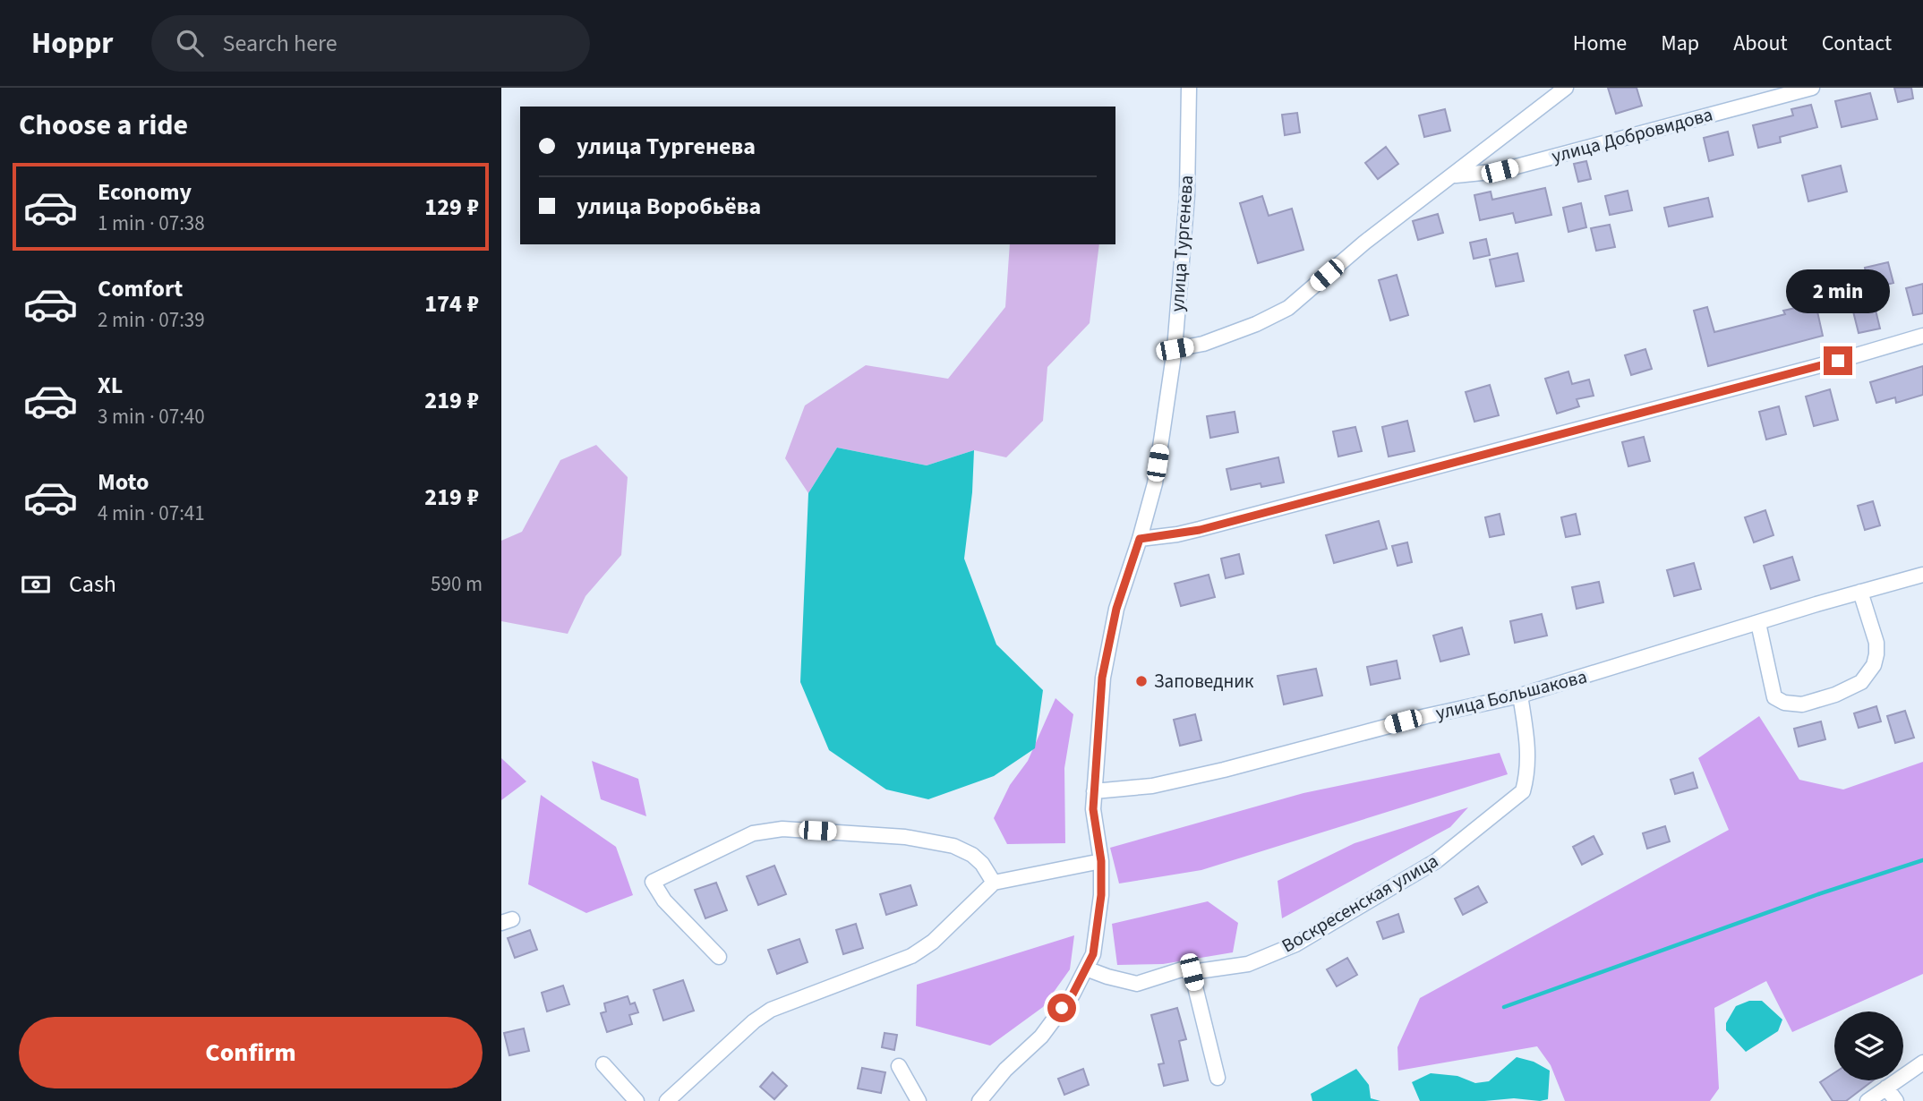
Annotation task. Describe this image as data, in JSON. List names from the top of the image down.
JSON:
{
  "streets": {
    "street": [
      "улица Добровидова",
      "улица Тургенева",
      "улица Большакова",
      "Воскресенская улица"
    ]
  },
  "crossings": [
    ["улица Добровидова", "улица Тургенева"],
    ["улица Тургенева", "улица Большакова"],
    ["улица Тургенева", "Воскресенская улица"],
    ["улица Большакова", "Воскресенская улица"]
  ],
  "places": ["Заповедник"],
  "page": {
    "header": "Hoppr",
    "search": "Search here",
    "nav": [
      "Home",
      "Map",
      "About",
      "Contact"
    ],
    "heading": "Choose a ride",
    "banner": ["улица Тургенева", "улица Воробьёва"],
    "list": [
      {
        "name": "Economy",
        "note": "1 min · 07:38",
        "value": "129 ₽"
      },
      {
        "name": "Comfort",
        "note": "2 min · 07:39",
        "value": "174 ₽"
      },
      {
        "name": "XL",
        "note": "3 min · 07:40",
        "value": "219 ₽"
      },
      {
        "name": "Moto",
        "note": "4 min · 07:41",
        "value": "219 ₽"
      }
    ],
    "bubble": "2 min",
    "pay": ["Cash", "590 m"],
    "buttons": "Confirm"
  }
}
